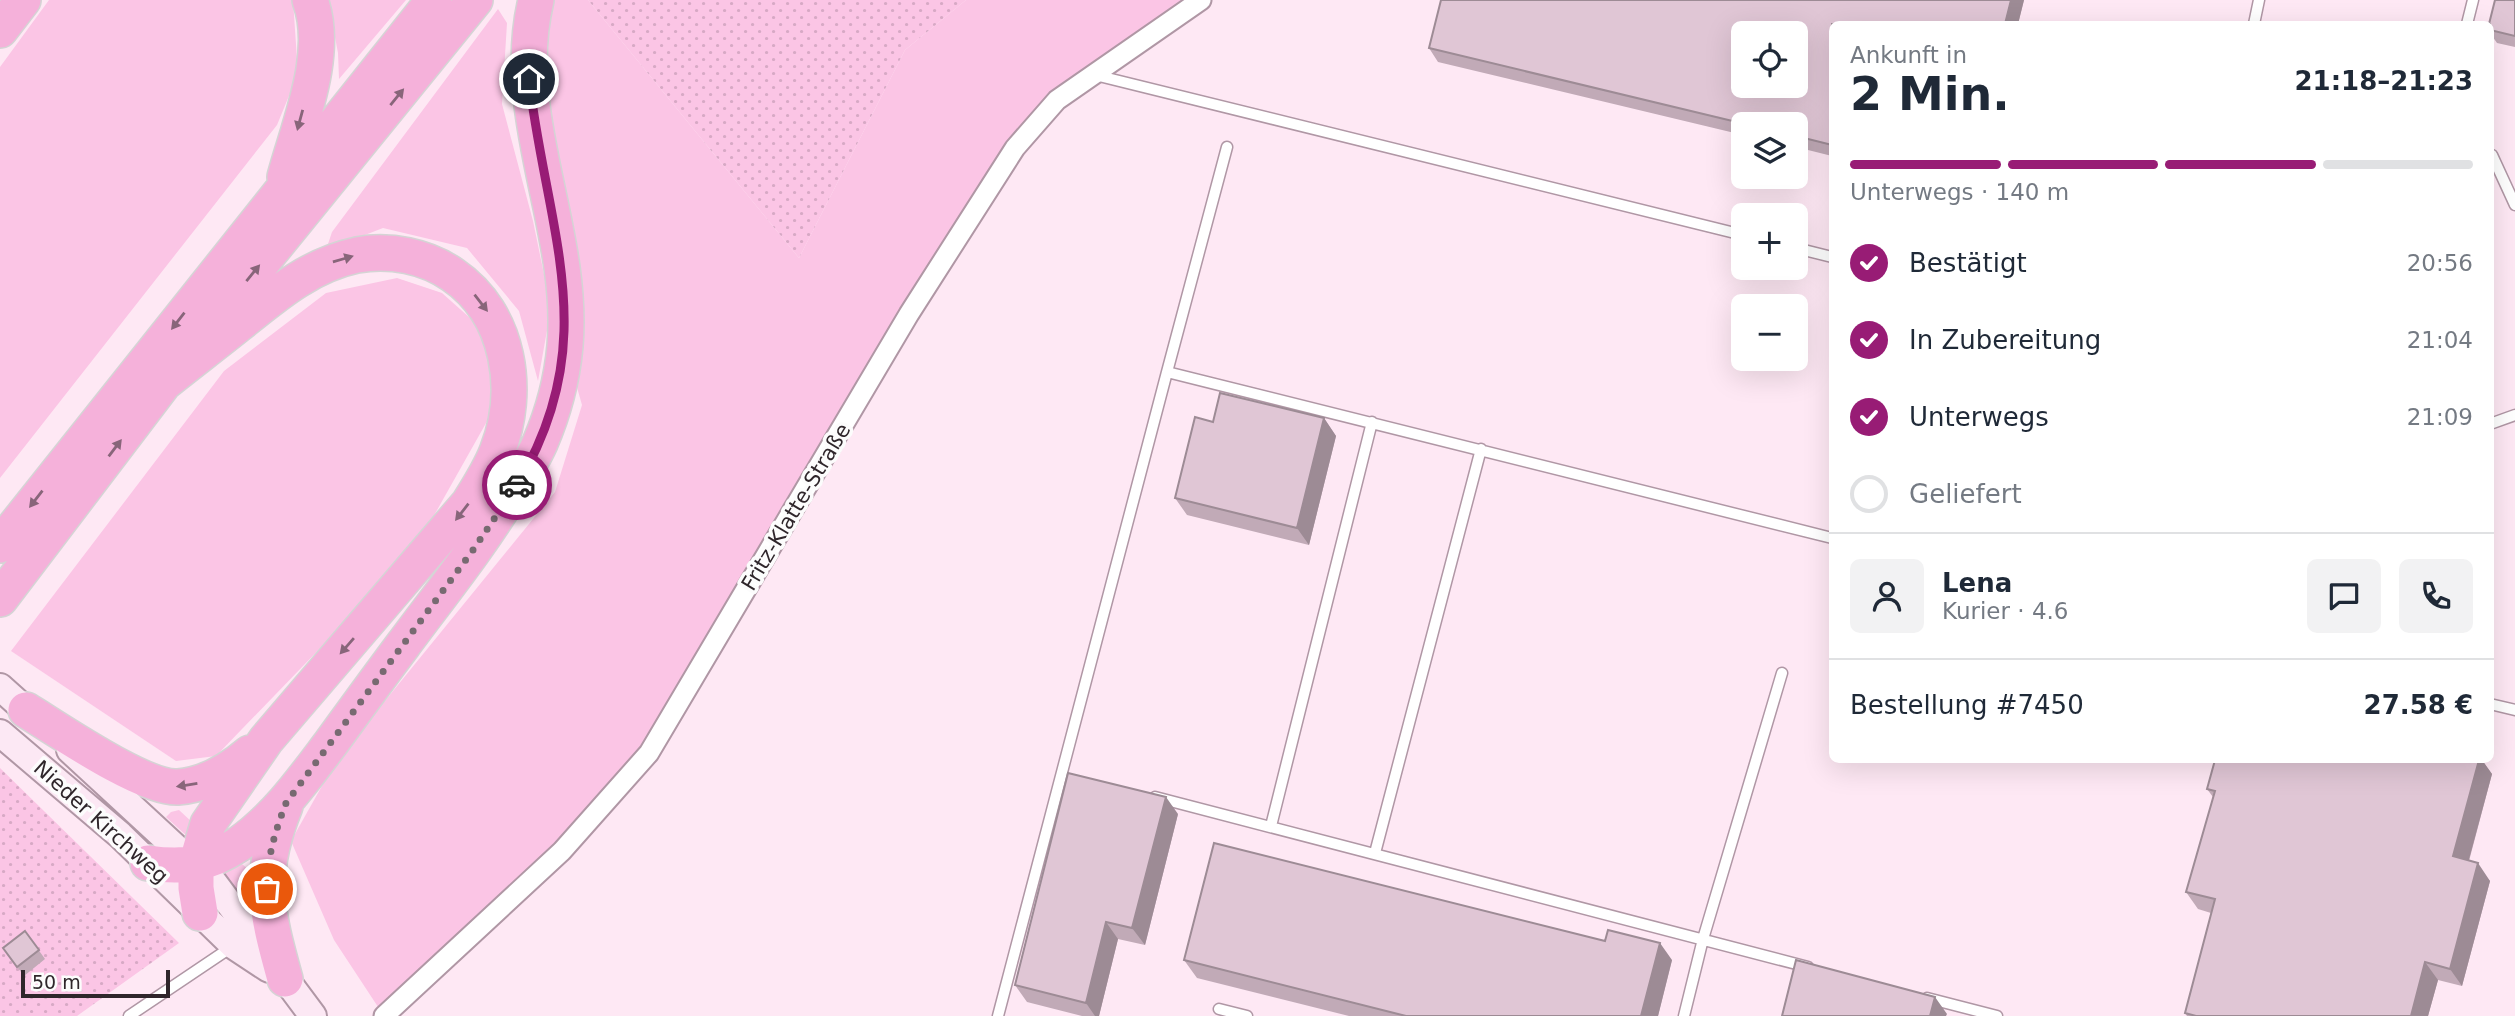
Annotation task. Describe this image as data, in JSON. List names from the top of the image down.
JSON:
{
  "streets": {
    "main road": ["Nieder Kirchweg"],
    "street": ["Fritz-Klatte-Straße"]
  },
  "scale_bar": "50 m",
  "page": {
    "map_buttons": ["+", "−"],
    "heading": ["2 Min.", "Ankunft in", "21:18–21:23"],
    "panel": [
      "Lena",
      "Kurier · 4.6",
      "Bestellung #7450",
      "27.58 €"
    ],
    "bar": "Unterwegs · 140 m",
    "list": [
      ["Bestätigt", "20:56"],
      ["In Zubereitung", "21:04"],
      ["Unterwegs", "21:09"],
      "Geliefert"
    ],
    "scale": "50 m"
  }
}
